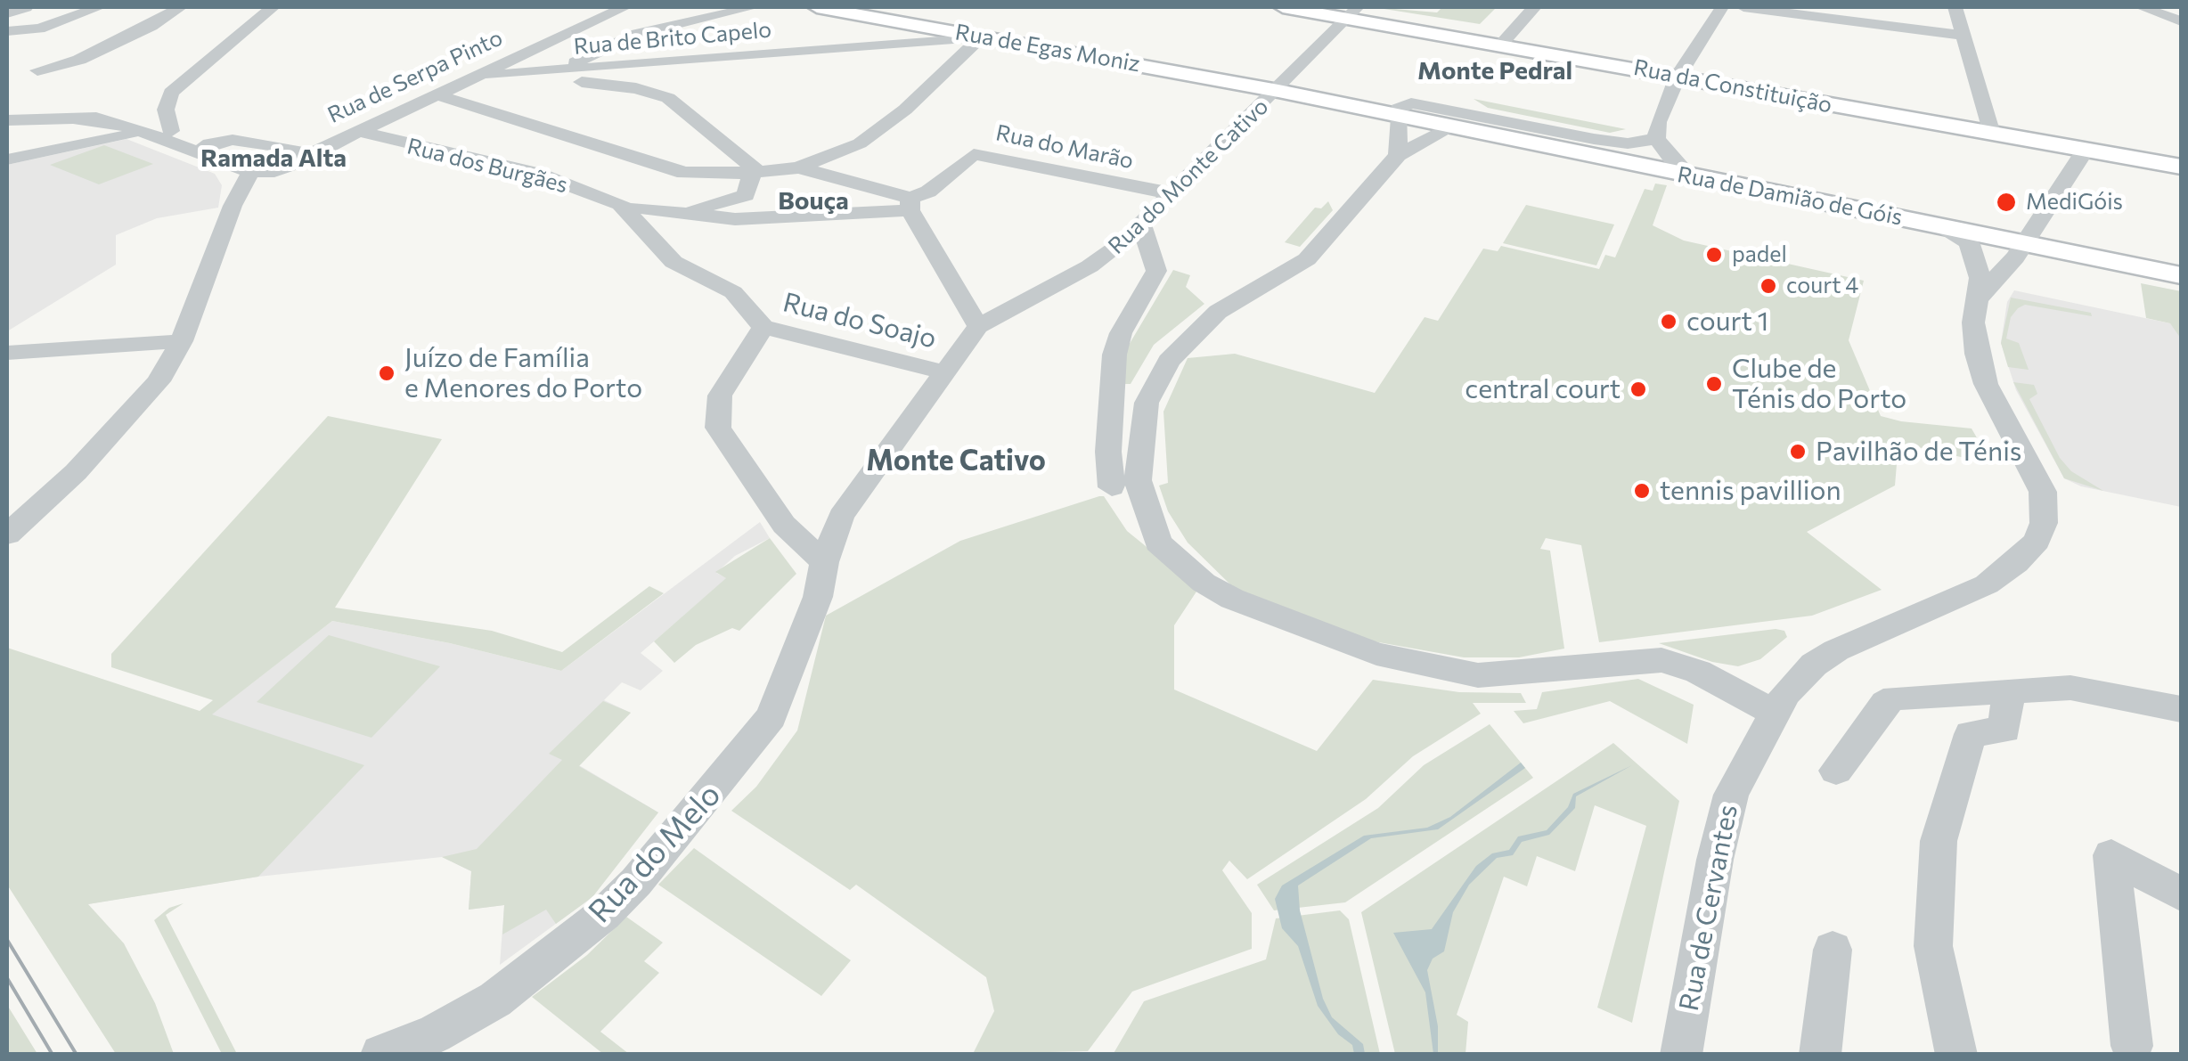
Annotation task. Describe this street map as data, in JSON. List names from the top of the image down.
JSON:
{
  "streets": {
    "main road": ["Rua de Egas Moniz", "Rua da Constituição", "Rua de Damião de Góis"],
    "street": [
      "Rua de Brito Capelo",
      "Rua de Serpa Pinto",
      "Rua do Marão",
      "Rua dos Burgães",
      "Rua do Monte Cativo",
      "Rua do Soajo",
      "Rua do Melo",
      "Rua de Cervantes"
    ]
  },
  "crossings": [
    ["Rua de Brito Capelo", "Rua de Egas Moniz"],
    ["Rua de Brito Capelo", "Rua de Serpa Pinto"],
    ["Rua de Egas Moniz", "Rua do Monte Cativo"],
    ["Rua de Egas Moniz", "Rua de Damião de Góis"],
    ["Rua de Serpa Pinto", "Rua dos Burgães"],
    ["Rua da Constituição", "Rua do Monte Cativo"],
    ["Rua do Marão", "Rua do Monte Cativo"],
    ["Rua dos Burgães", "Rua do Soajo"],
    ["Rua do Monte Cativo", "Rua de Damião de Góis"],
    ["Rua do Monte Cativo", "Rua do Soajo"],
    ["Rua do Monte Cativo", "Rua do Melo"],
    ["Rua de Damião de Góis", "Rua de Cervantes"]
  ],
  "districts": [
    "Monte Pedral",
    "Ramada Alta",
    "Bouça",
    "Monte Cativo"
  ],
  "places": [
    "MediGóis",
    "padel",
    "court 4",
    "court 1",
    "Juízo de Família e Menores do Porto",
    "Clube de Ténis do Porto",
    "central court",
    "Pavilhão de Ténis",
    "tennis pavillion"
  ]
}
